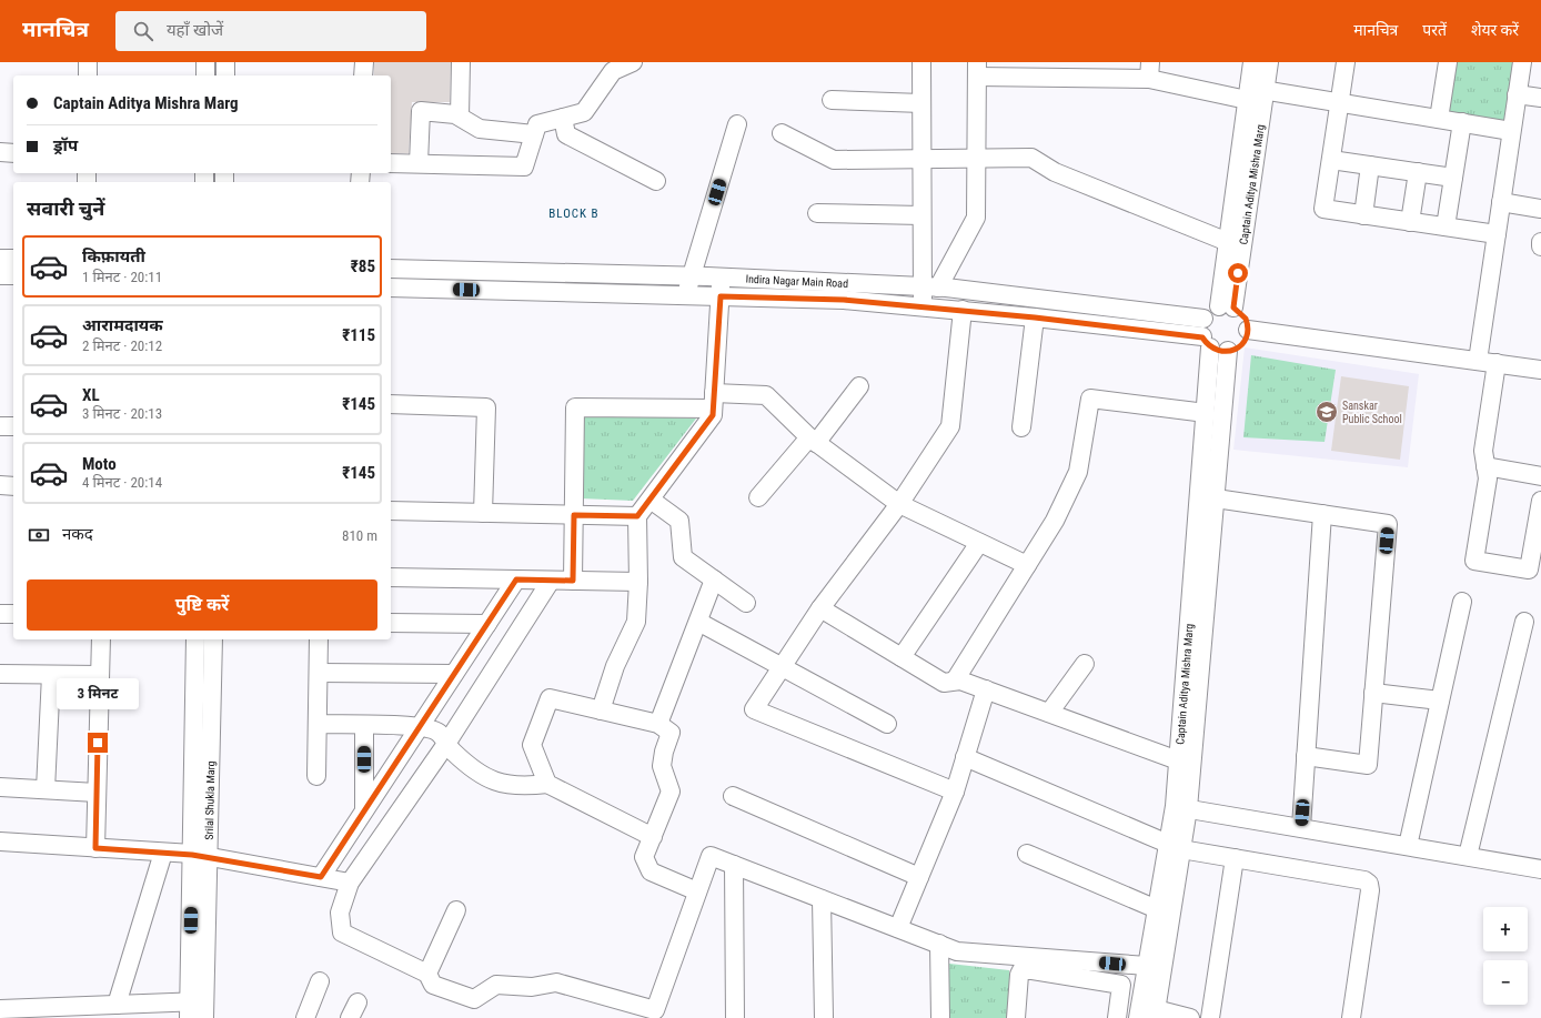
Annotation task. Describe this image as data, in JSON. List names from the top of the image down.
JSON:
{
  "streets": {
    "street": ["Captain Aditya Mishra Marg", "Indira Nagar Main Road", "Srilal Shukla Marg"]
  },
  "crossings": [
    ["Captain Aditya Mishra Marg", "Indira Nagar Main Road"]
  ],
  "districts": ["BLOCK B"],
  "places": {
    "school or university": ["Sanskar Public School"]
  },
  "page": {
    "header": "मानचित्र",
    "search": "यहाँ खोजें",
    "nav": ["मानचित्र", "परतें", "शेयर करें"],
    "banner": ["Captain Aditya Mishra Marg", "ड्रॉप"],
    "heading": "सवारी चुनें",
    "list": [
      {
        "name": "किफ़ायती",
        "note": "1 मिनट · 20:11",
        "value": "₹85"
      },
      {
        "name": "आरामदायक",
        "note": "2 मिनट · 20:12",
        "value": "₹115"
      },
      {
        "name": "XL",
        "note": "3 मिनट · 20:13",
        "value": "₹145"
      },
      {
        "name": "Moto",
        "note": "4 मिनट · 20:14",
        "value": "₹145"
      }
    ],
    "pay": ["नकद", "810 m"],
    "buttons": "पुष्टि करें",
    "bubble": "3 मिनट",
    "map_buttons": ["+", "−"]
  }
}
